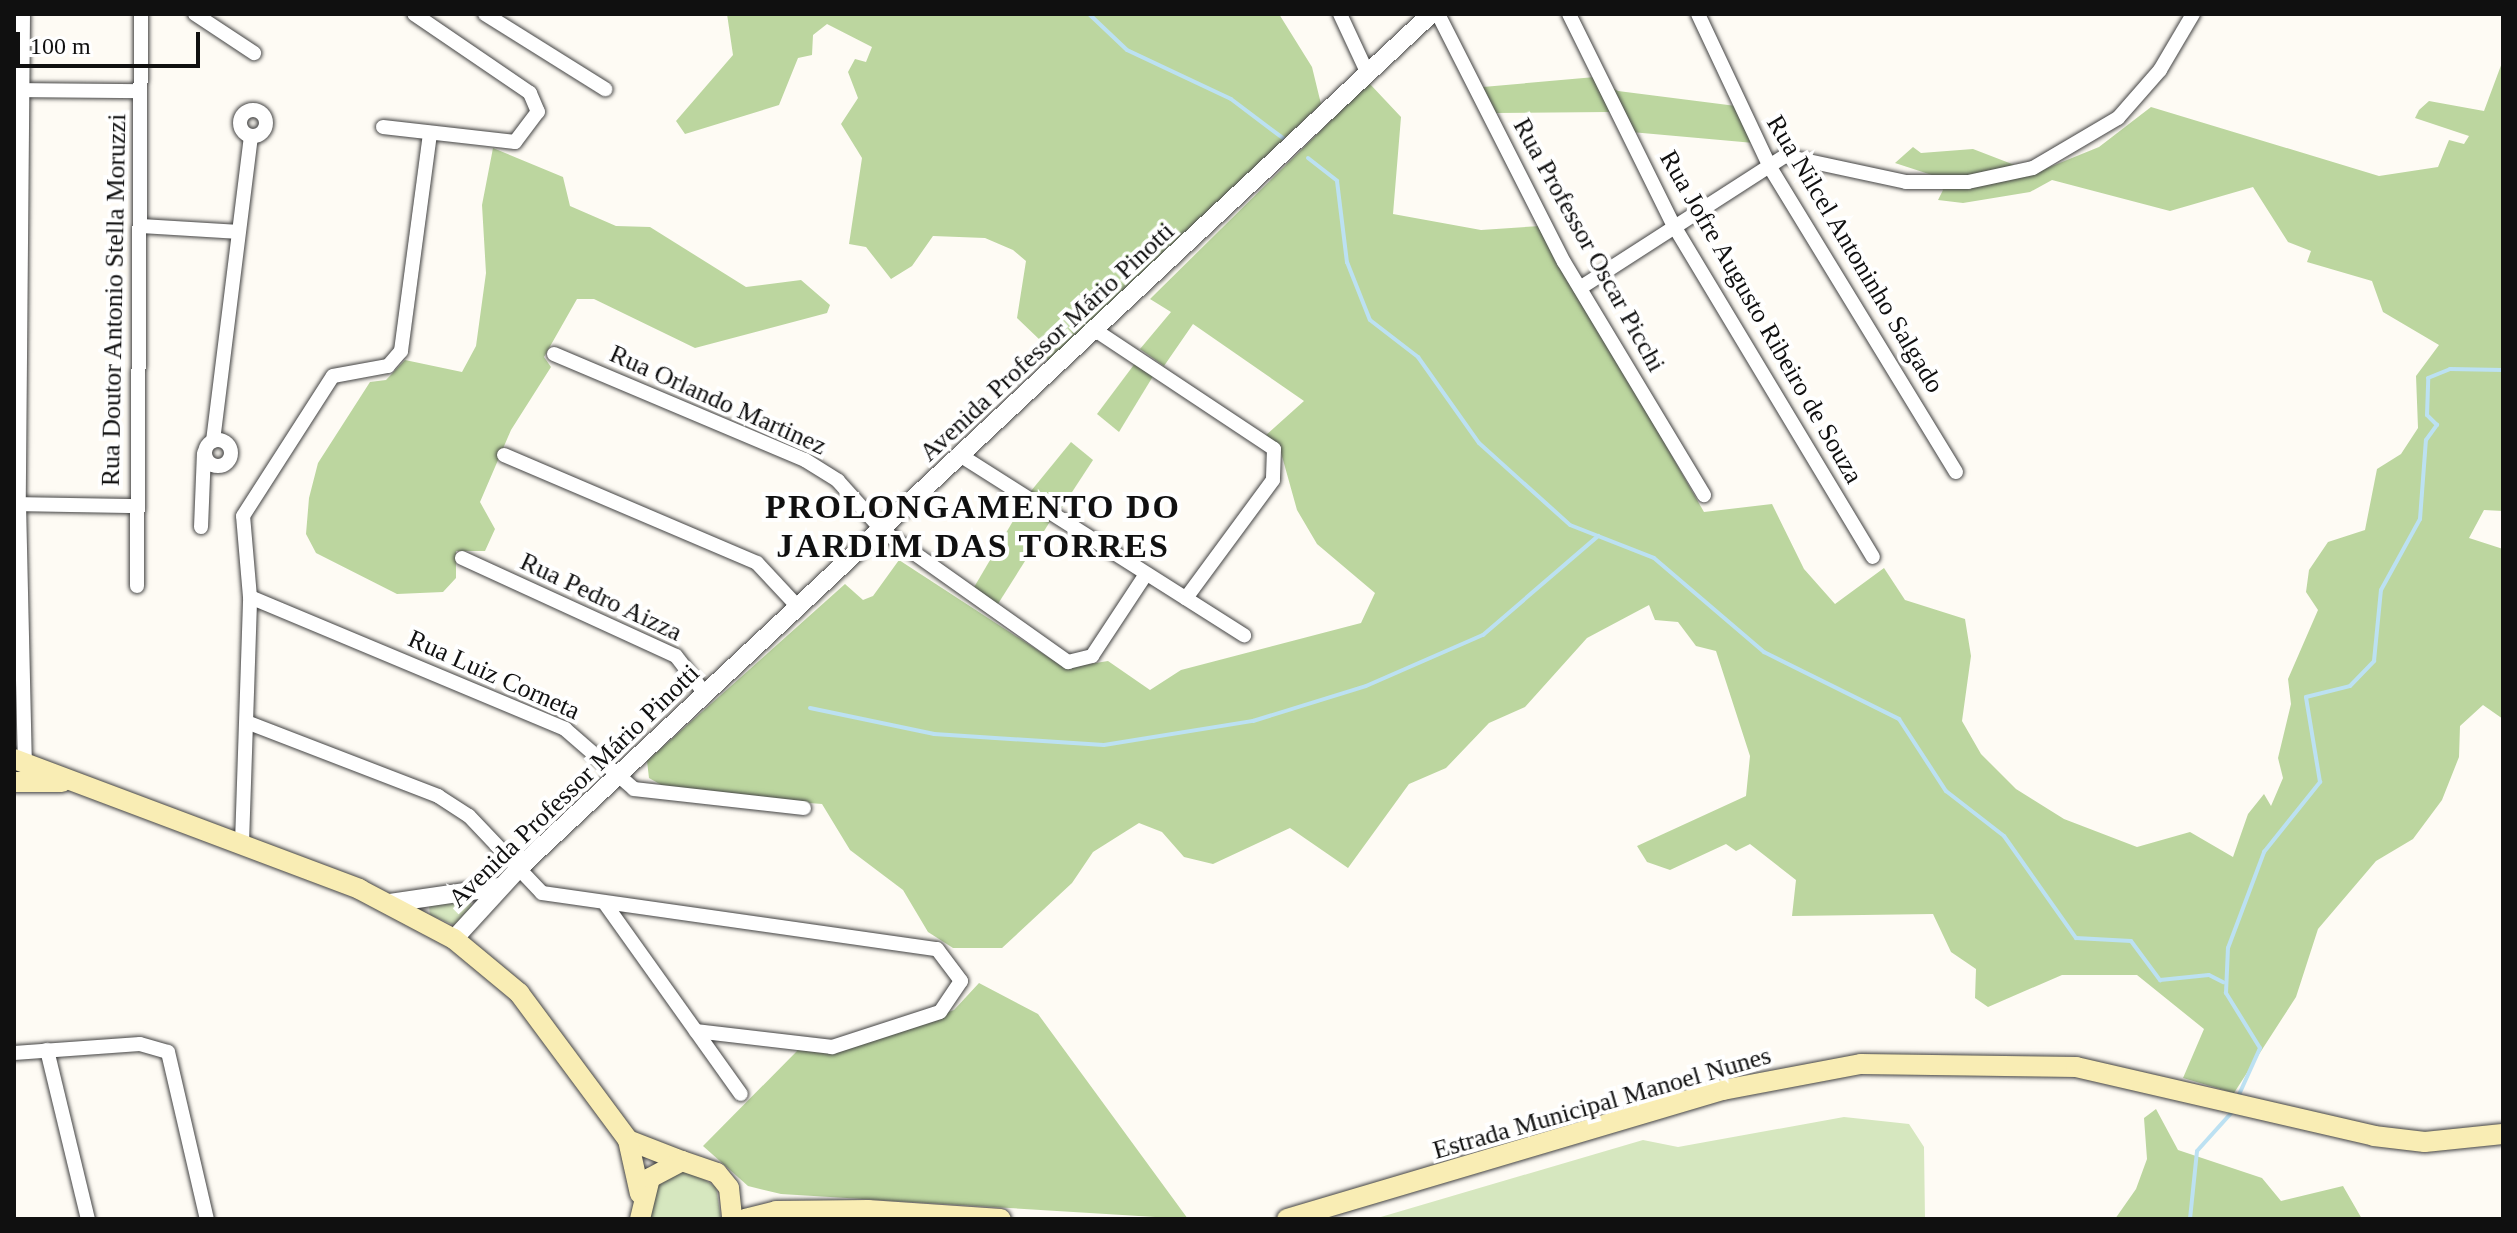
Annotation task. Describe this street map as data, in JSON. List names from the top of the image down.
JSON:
{
  "streets": {
    "main road": ["Estrada Municipal Manoel Nunes"],
    "street": [
      "Rua Professor Oscar Picchi",
      "Rua Nilcel Antoninho Salgado",
      "Rua Doutor Antonio Stella Moruzzi",
      "Rua Jofre Augusto Ribeiro de Souza",
      "Avenida Professor Mário Pinotti",
      "Rua Orlando Martinez",
      "Rua Pedro Aizza",
      "Rua Luiz Corneta"
    ]
  },
  "crossings": [
    ["Avenida Professor Mário Pinotti", "Rua Orlando Martinez"],
    ["Avenida Professor Mário Pinotti", "Rua Pedro Aizza"],
    ["Avenida Professor Mário Pinotti", "Rua Luiz Corneta"]
  ],
  "districts": ["PROLONGAMENTO DO JARDIM DAS TORRES"],
  "scale_bar": "100 m"
}
